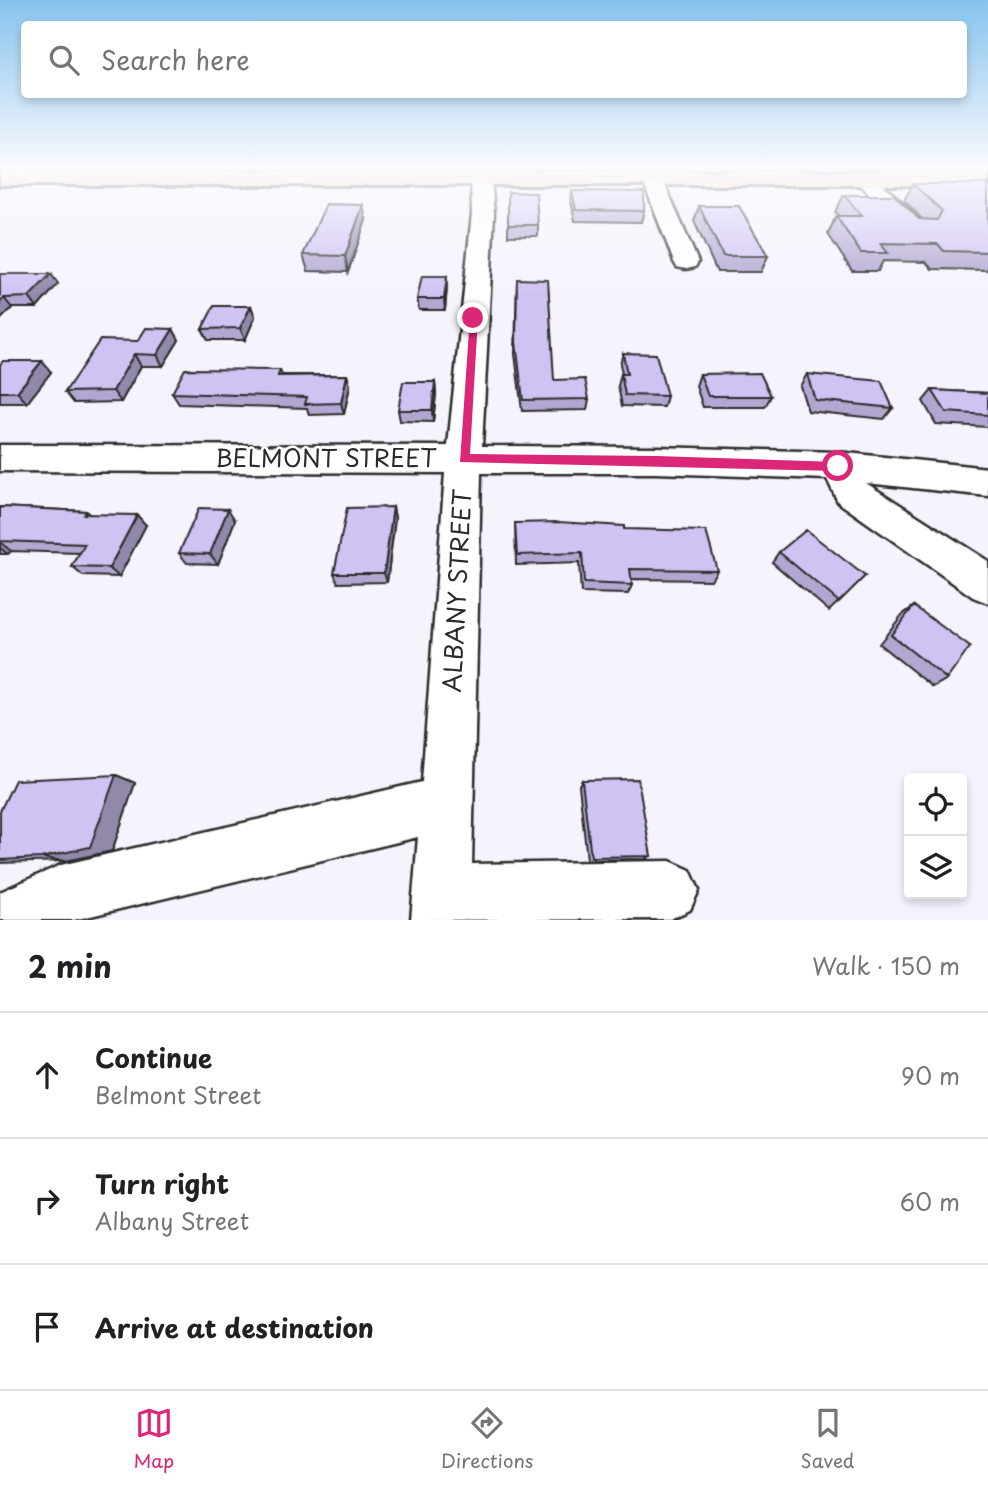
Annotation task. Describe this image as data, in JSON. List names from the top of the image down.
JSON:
{
  "streets": {
    "street": ["BELMONT STREET", "ALBANY STREET"]
  },
  "crossings": [
    ["BELMONT STREET", "ALBANY STREET"]
  ],
  "page": {
    "search": "Search here",
    "heading": ["2 min", "Walk · 150 m"],
    "list": [
      ["Continue", "Belmont Street", "90 m"],
      ["Turn right", "Albany Street", "60 m"],
      "Arrive at destination"
    ],
    "nav": ["Map", "Directions", "Saved"]
  }
}
